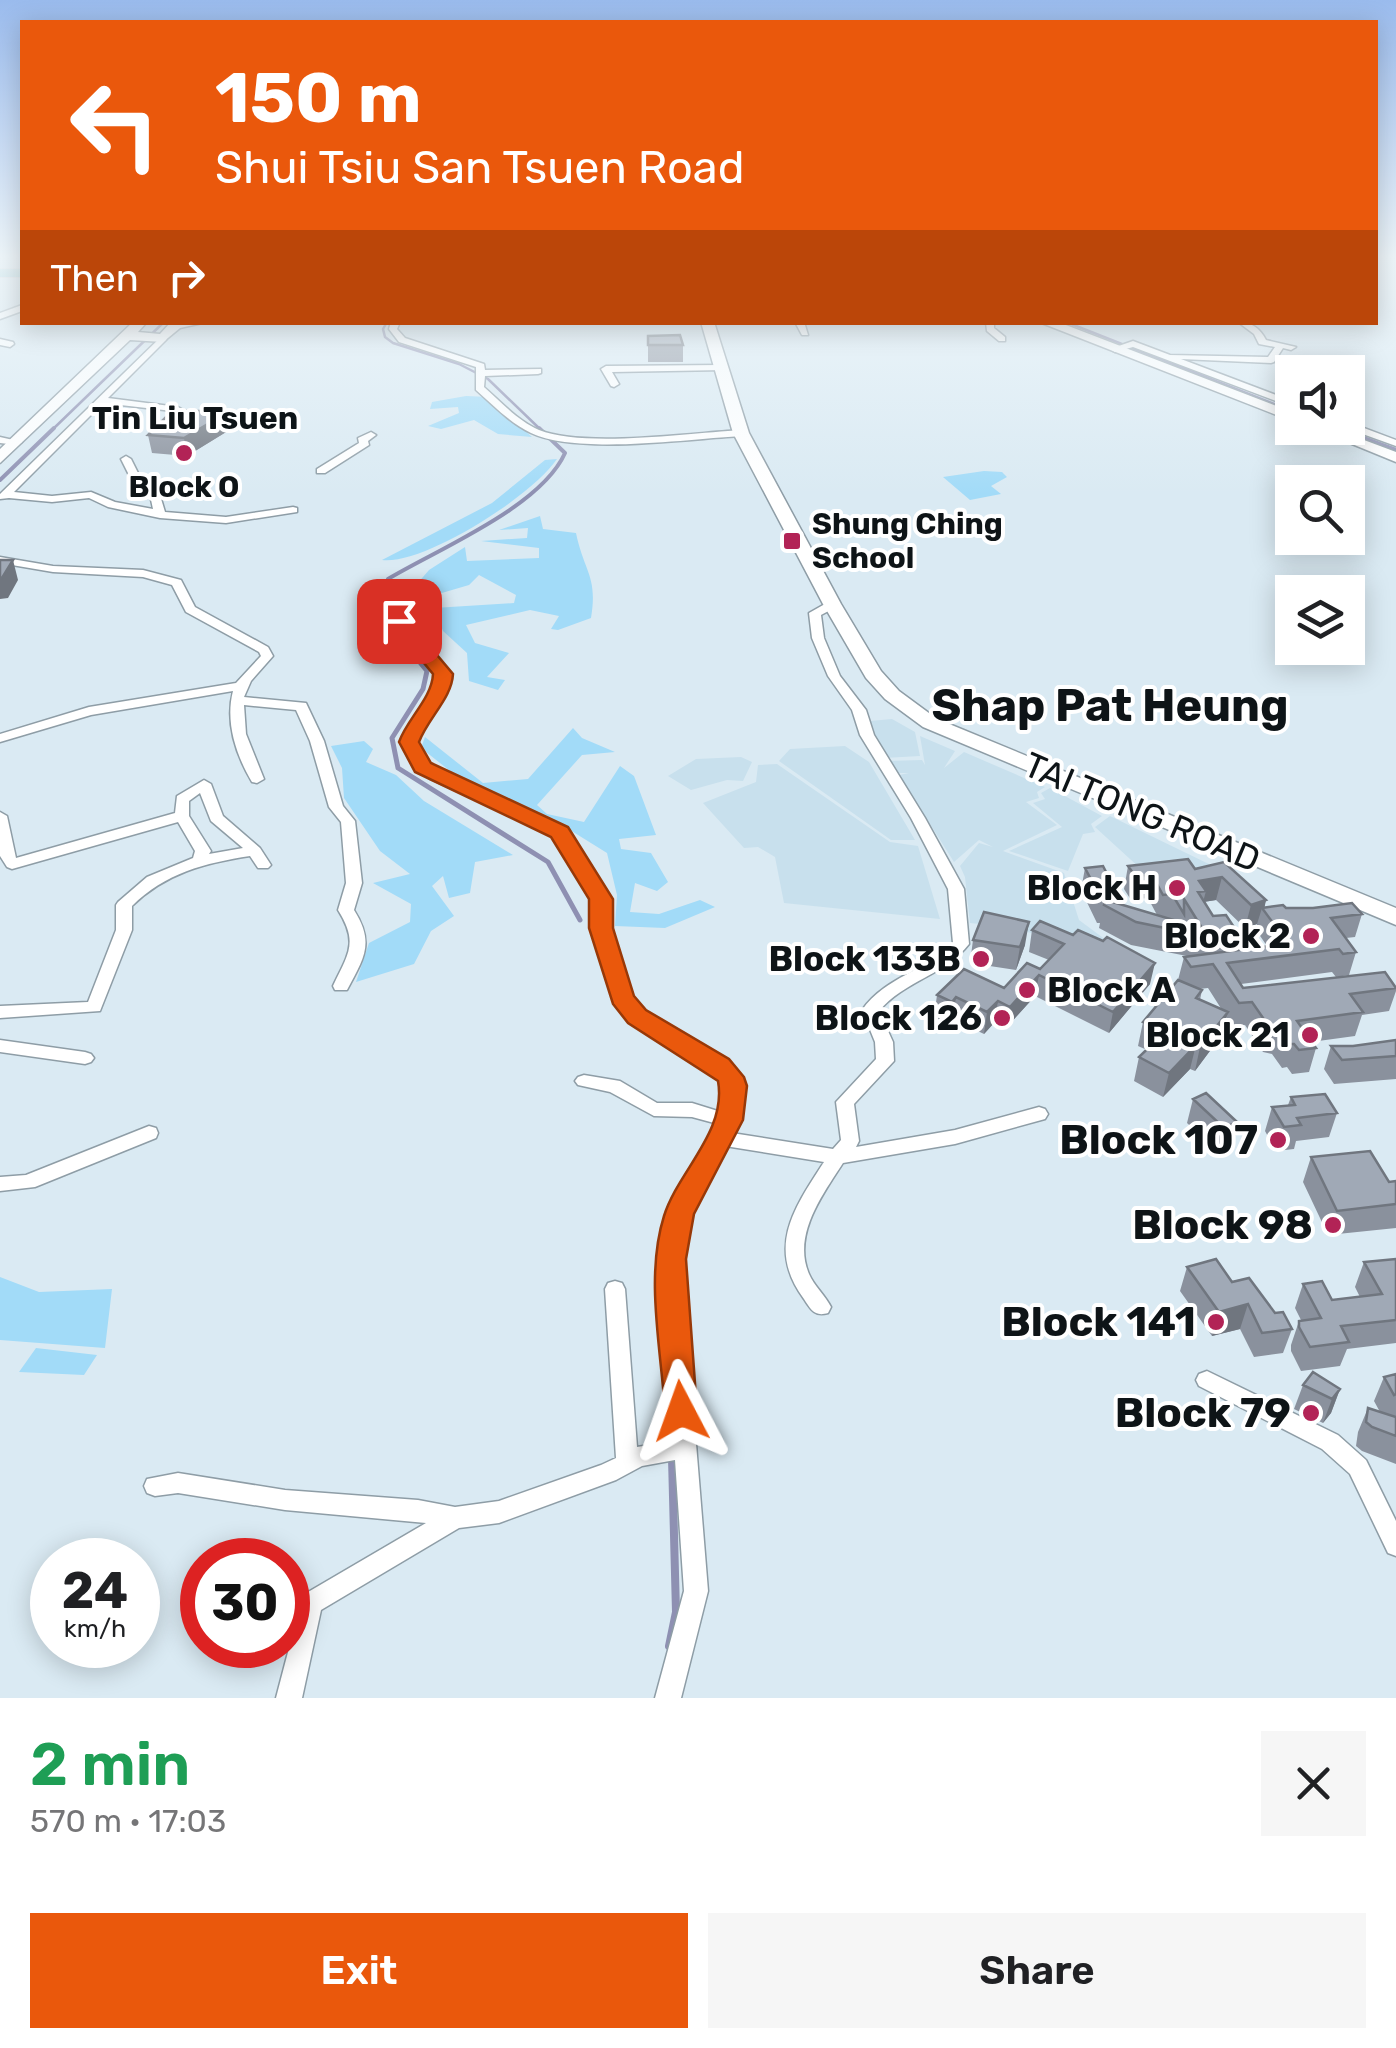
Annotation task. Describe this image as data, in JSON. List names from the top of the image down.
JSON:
{
  "streets": {
    "street": ["TAI TONG ROAD"]
  },
  "districts": ["Tin Liu Tsuen", "Shap Pat Heung"],
  "places": {
    "other": [
      "Block O",
      "Block H",
      "Block 2",
      "Block 133B",
      "Block A",
      "Block 126",
      "Block 21",
      "Block 107",
      "Block 98",
      "Block 141",
      "Block 79"
    ],
    "transit": ["Shung Ching School"]
  },
  "page": {
    "turn": ["150 m", "Shui Tsiu San Tsuen Road"],
    "then": "Then",
    "speed": "24 km/h",
    "limit": "30",
    "heading": ["2 min", "570 m · 17:03"],
    "buttons": ["Exit", "Share"]
  }
}
